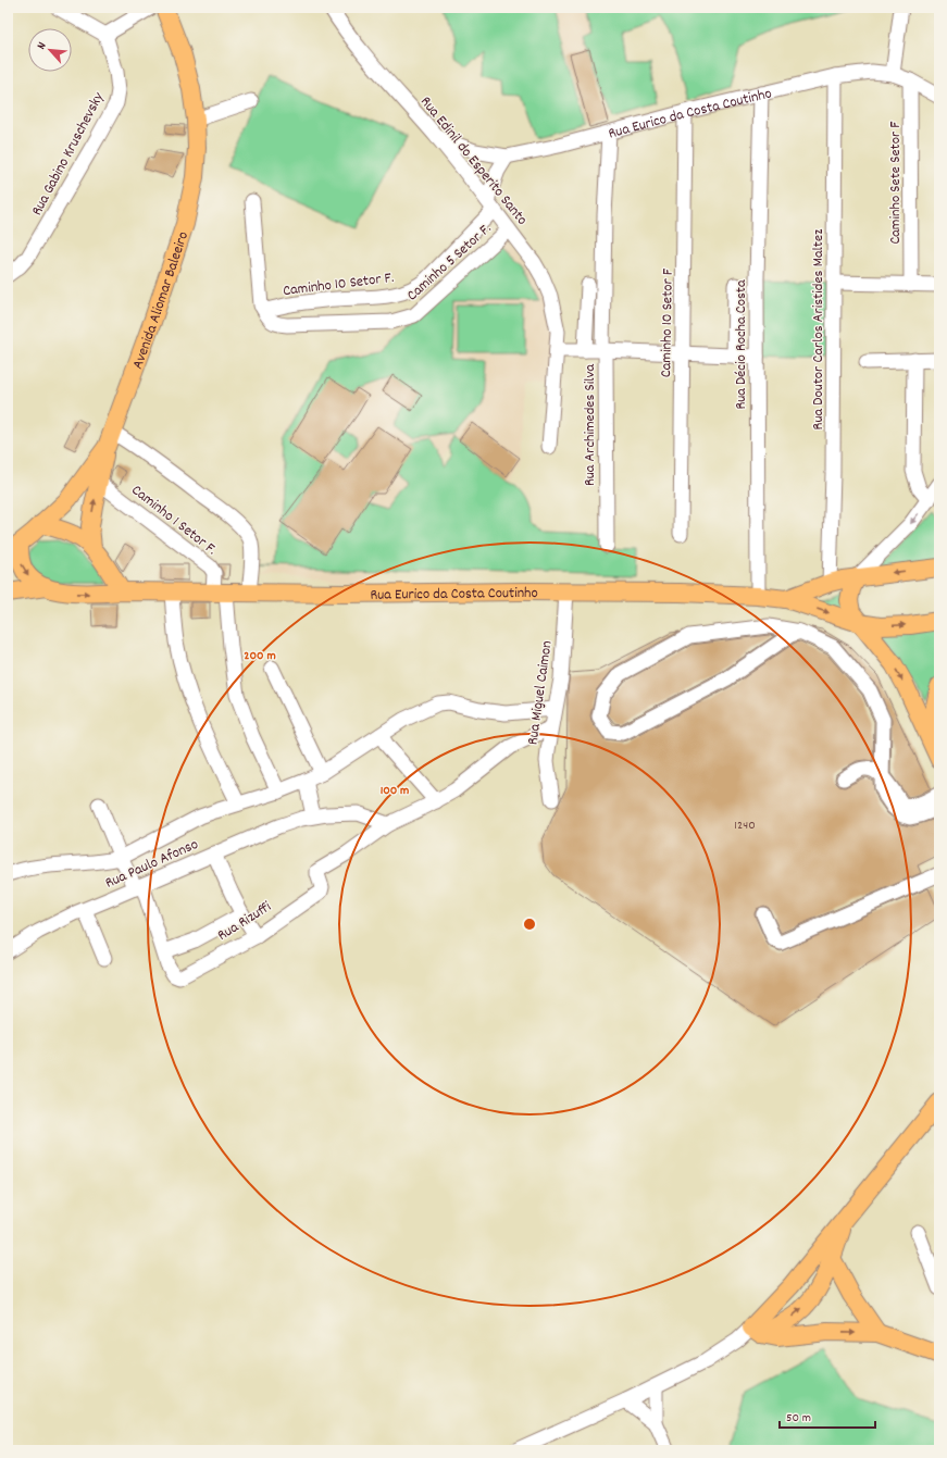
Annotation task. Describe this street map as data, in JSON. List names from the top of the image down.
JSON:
{
  "streets": {
    "main road": ["Rua Eurico da Costa Coutinho", "Avenida Aliomar Baleeiro"],
    "street": [
      "Rua Gabino Kruschevsky",
      "Rua Edinil do Esperito Santo",
      "Caminho Sete Setor F",
      "Caminho 5 Setor F.",
      "Caminho 10 Setor F.",
      "Caminho 10 Setor F",
      "Rua Doutor Carlos Aristides Maltez",
      "Rua Décio Rocha Costa",
      "Rua Archimedes Silva",
      "Caminho 1 Setor F.",
      "Rua Miguel Caimon",
      "Rua Paulo Afonso",
      "Rua Rizuffi"
    ]
  },
  "crossings": [
    ["Rua Eurico da Costa Coutinho", "Rua Edinil do Esperito Santo"],
    ["Rua Eurico da Costa Coutinho", "Caminho Sete Setor F"],
    ["Rua Eurico da Costa Coutinho", "Avenida Aliomar Baleeiro"],
    ["Rua Eurico da Costa Coutinho", "Caminho 10 Setor F"],
    ["Rua Eurico da Costa Coutinho", "Rua Doutor Carlos Aristides Maltez"],
    ["Rua Eurico da Costa Coutinho", "Rua Décio Rocha Costa"],
    ["Rua Eurico da Costa Coutinho", "Rua Archimedes Silva"],
    ["Rua Eurico da Costa Coutinho", "Caminho 1 Setor F."],
    ["Rua Eurico da Costa Coutinho", "Rua Miguel Caimon"],
    ["Rua Edinil do Esperito Santo", "Caminho 5 Setor F."],
    ["Rua Edinil do Esperito Santo", "Caminho 10 Setor F."],
    ["Caminho 5 Setor F.", "Caminho 10 Setor F."],
    ["Caminho 10 Setor F", "Rua Archimedes Silva"],
    ["Rua Décio Rocha Costa", "Rua Archimedes Silva"],
    ["Rua Paulo Afonso", "Rua Rizuffi"]
  ],
  "house_numbers": ["1240"],
  "scale_bar": "50 m",
  "north": "top left",
  "rings": ["200 m", "100 m"]
}
